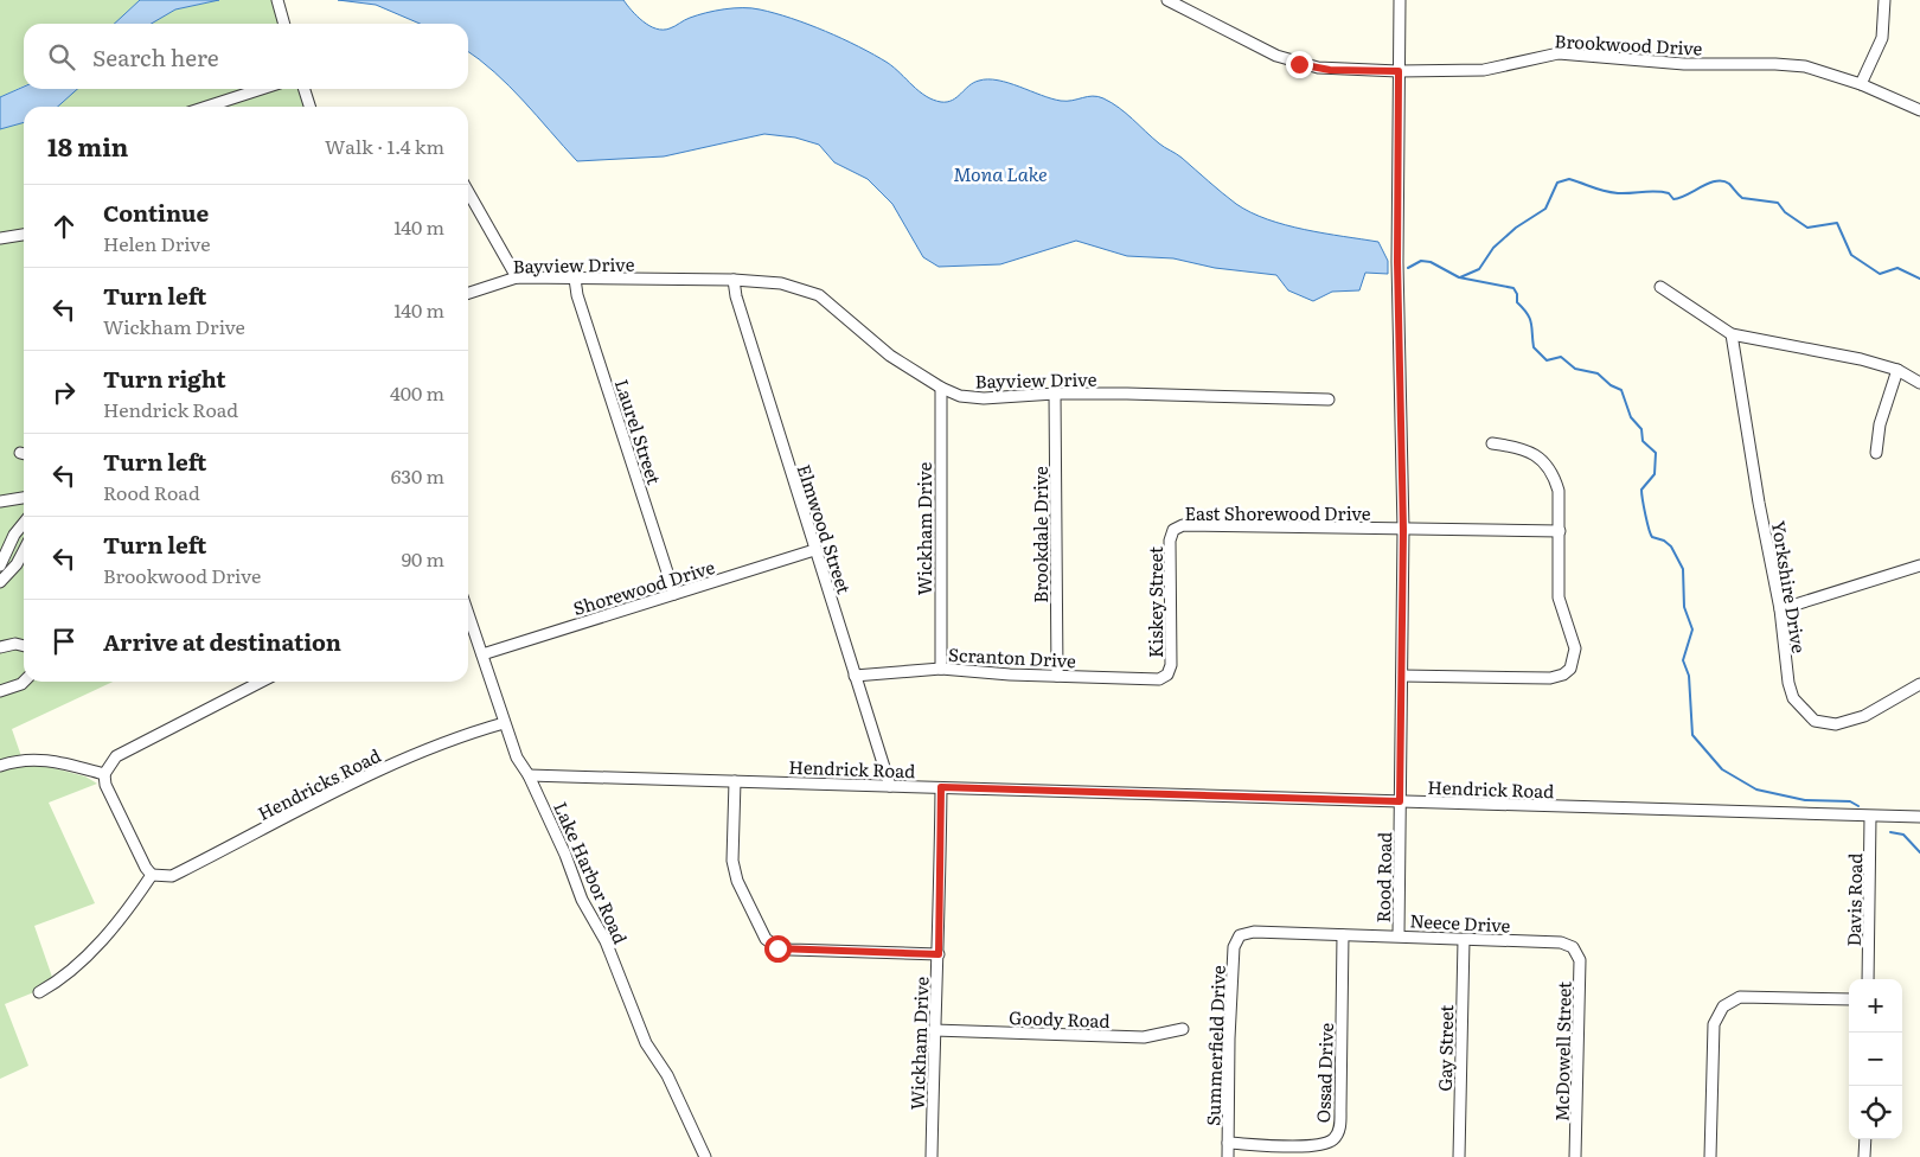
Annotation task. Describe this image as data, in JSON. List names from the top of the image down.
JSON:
{
  "streets": {
    "street": [
      "Brookwood Drive",
      "Bayview Drive",
      "Laurel Street",
      "East Shorewood Drive",
      "Elmwood Street",
      "Wickham Drive",
      "Brookdale Drive",
      "Shorewood Drive",
      "Yorkshire Drive",
      "Kiskey Street",
      "Scranton Drive",
      "Hendrick Road",
      "Hendricks Road",
      "Lake Harbor Road",
      "Rood Road",
      "Davis Road",
      "Neece Drive",
      "Goody Road",
      "Summerfield Drive",
      "Gay Street",
      "McDowell Street",
      "Ossad Drive"
    ]
  },
  "crossings": [
    ["Brookwood Drive", "Rood Road"],
    ["Bayview Drive", "Laurel Street"],
    ["Bayview Drive", "Elmwood Street"],
    ["Bayview Drive", "Wickham Drive"],
    ["Bayview Drive", "Brookdale Drive"],
    ["Laurel Street", "Shorewood Drive"],
    ["East Shorewood Drive", "Kiskey Street"],
    ["East Shorewood Drive", "Rood Road"],
    ["Elmwood Street", "Shorewood Drive"],
    ["Elmwood Street", "Scranton Drive"],
    ["Elmwood Street", "Hendrick Road"],
    ["Wickham Drive", "Scranton Drive"],
    ["Wickham Drive", "Hendrick Road"],
    ["Wickham Drive", "Goody Road"],
    ["Brookdale Drive", "Scranton Drive"],
    ["Shorewood Drive", "Lake Harbor Road"],
    ["Kiskey Street", "Scranton Drive"],
    ["Hendrick Road", "Lake Harbor Road"],
    ["Hendrick Road", "Rood Road"],
    ["Hendrick Road", "Davis Road"],
    ["Hendricks Road", "Lake Harbor Road"],
    ["Rood Road", "Neece Drive"],
    ["Neece Drive", "Summerfield Drive"],
    ["Neece Drive", "Gay Street"],
    ["Neece Drive", "McDowell Street"],
    ["Neece Drive", "Ossad Drive"],
    ["Summerfield Drive", "Ossad Drive"]
  ],
  "water": ["Mona Lake"],
  "page": {
    "search": "Search here",
    "heading": ["18 min", "Walk · 1.4 km"],
    "list": [
      ["Continue", "Helen Drive", "140 m"],
      ["Turn left", "Wickham Drive", "140 m"],
      ["Turn right", "Hendrick Road", "400 m"],
      ["Turn left", "Rood Road", "630 m"],
      ["Turn left", "Brookwood Drive", "90 m"],
      "Arrive at destination"
    ],
    "map_buttons": ["+", "−"]
  }
}
